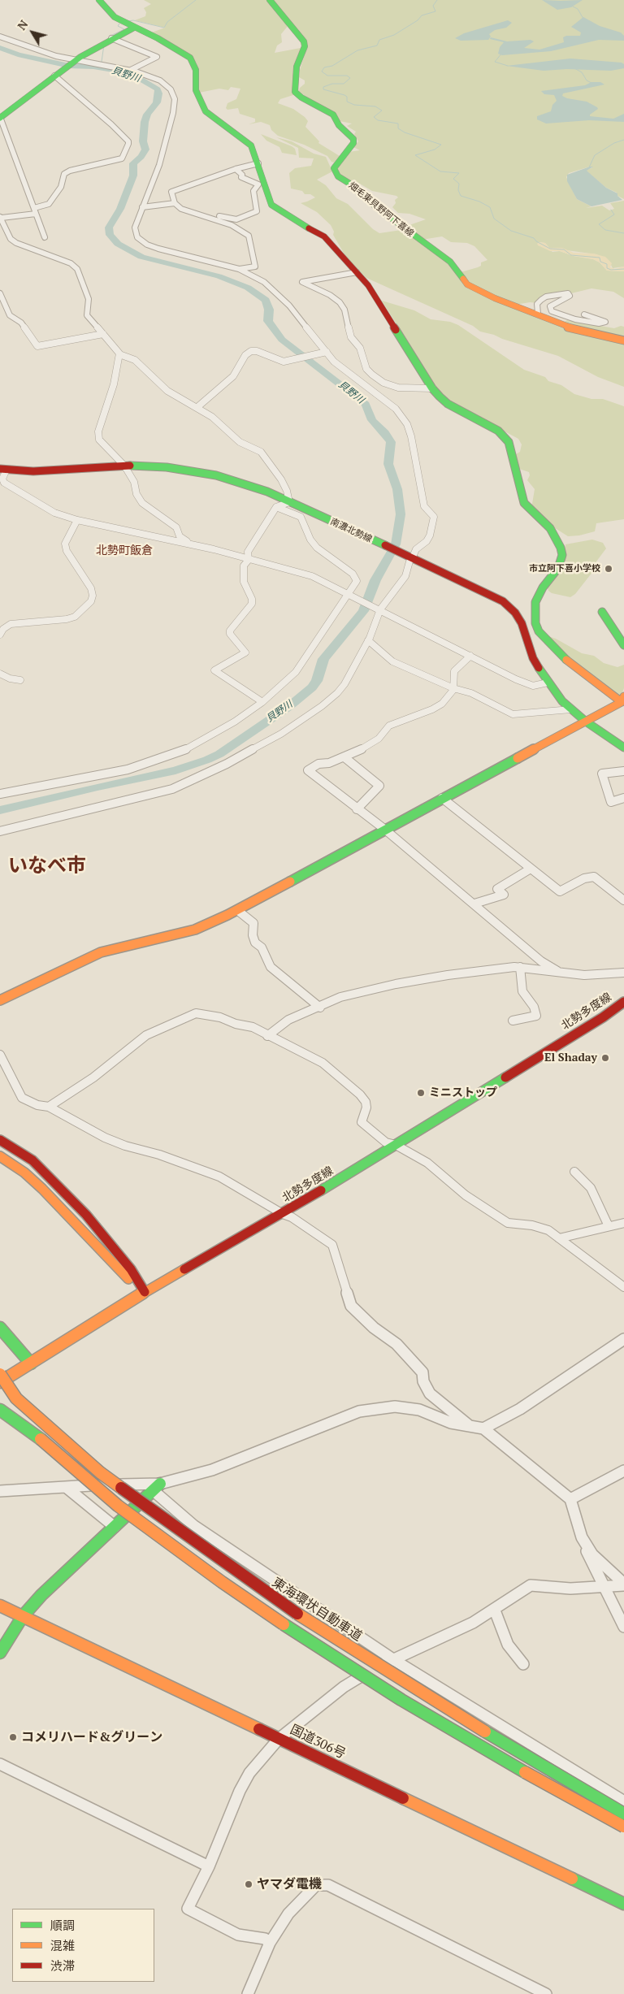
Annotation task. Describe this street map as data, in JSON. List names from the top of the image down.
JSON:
{
  "streets": {
    "main road": [
      "畑毛東貝野阿下喜線",
      "南濃北勢線",
      "北勢多度線",
      "東海環状自動車道",
      "国道306号"
    ]
  },
  "districts": ["北勢町飯倉", "いなべ市"],
  "water": ["貝野川"],
  "places": [
    "市立阿下喜小学校",
    "El Shaday",
    "ミニストップ",
    "コメリハード&グリーン",
    "ヤマダ電機"
  ],
  "legend": ["順調", "混雑", "渋滞"],
  "north": "top left"
}
